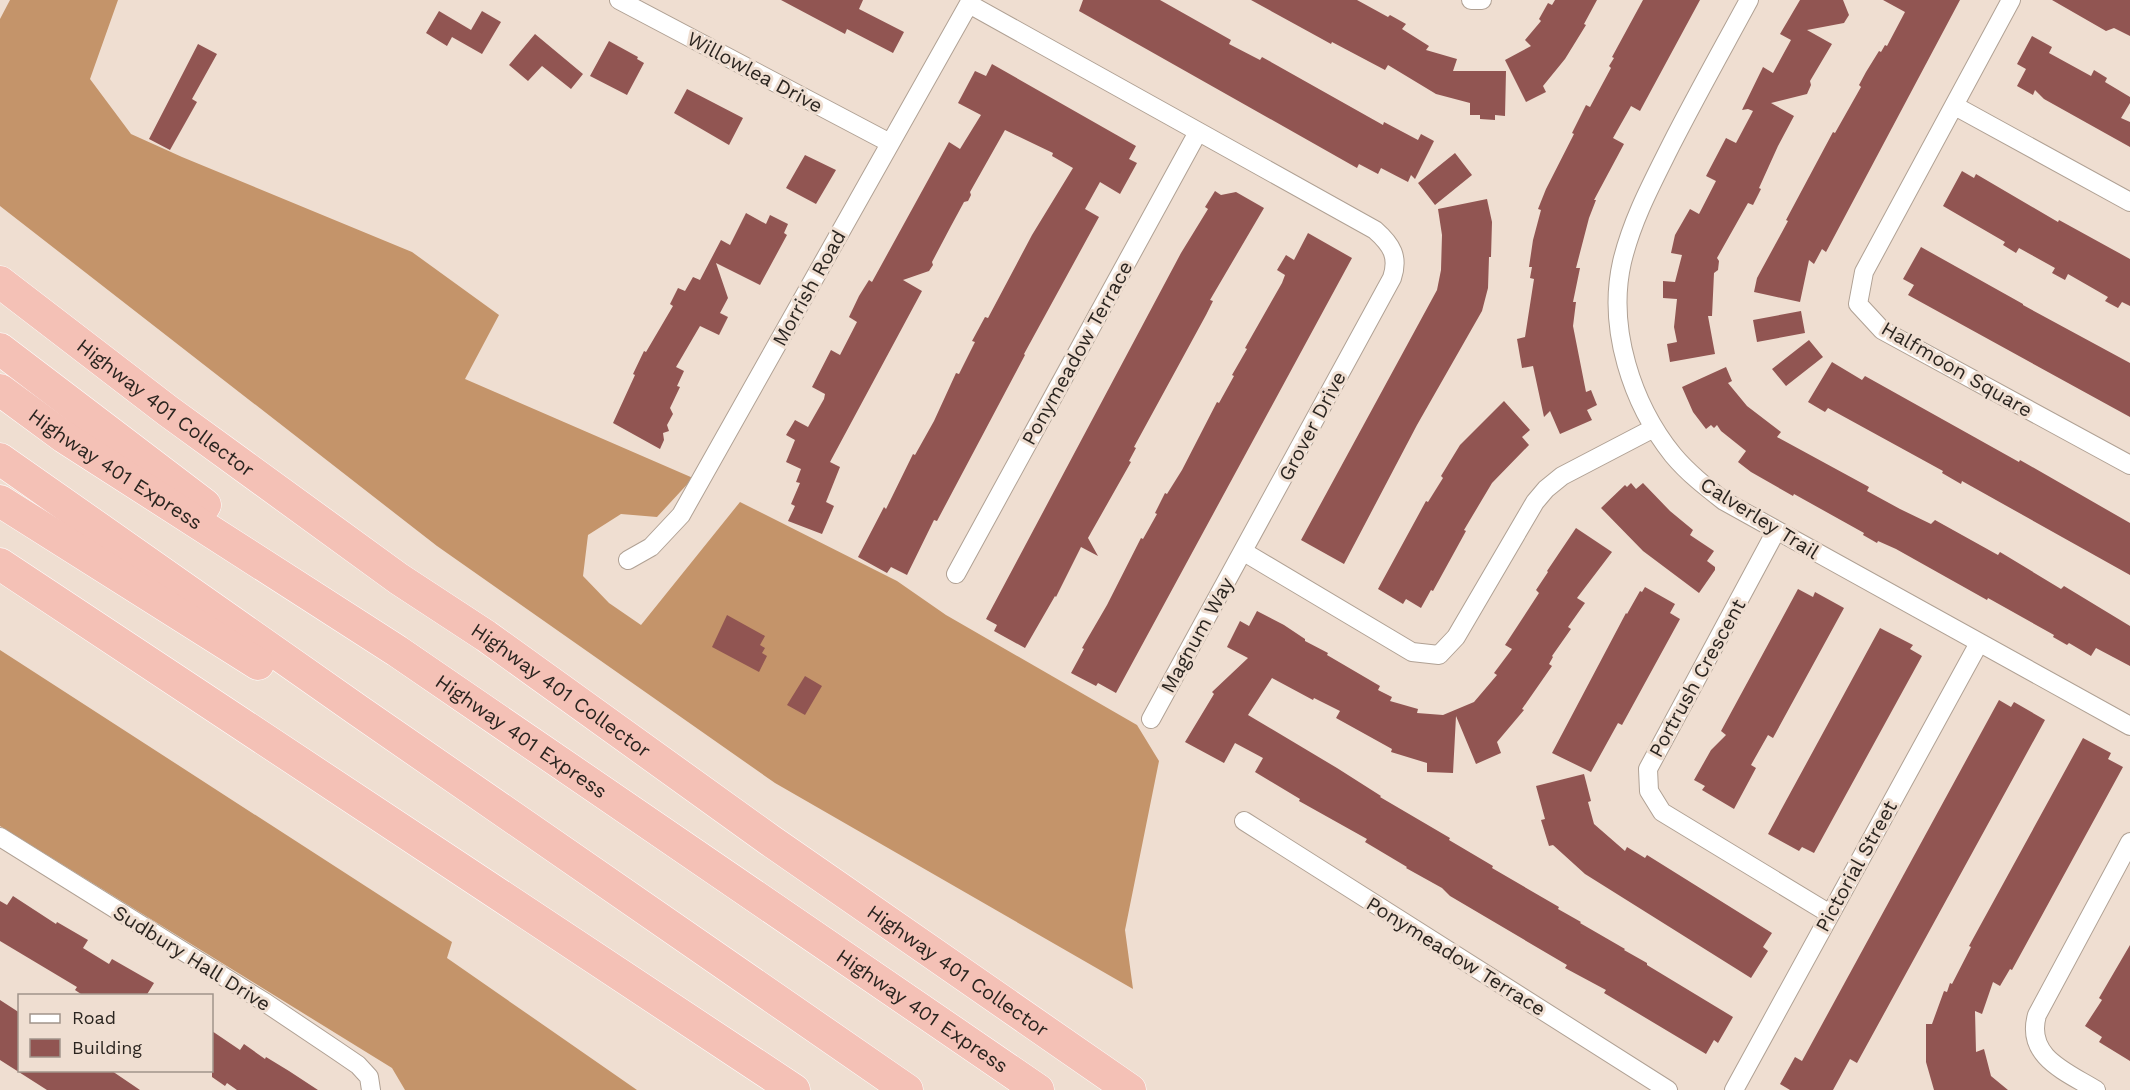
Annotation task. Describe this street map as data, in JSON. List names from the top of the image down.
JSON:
{
  "streets": {
    "highway": ["Highway 401 Collector", "Highway 401 Express"],
    "street": [
      "Willowlea Drive",
      "Morrish Road",
      "Ponymeadow Terrace",
      "Halfmoon Square",
      "Grover Drive",
      "Calverley Trail",
      "Magnum Way",
      "Portrush Crescent",
      "Pictorial Street",
      "Sudbury Hall Drive"
    ]
  },
  "crossings": [
    ["Willowlea Drive", "Morrish Road"],
    ["Morrish Road", "Grover Drive"],
    ["Ponymeadow Terrace", "Grover Drive"],
    ["Grover Drive", "Magnum Way"],
    ["Calverley Trail", "Portrush Crescent"],
    ["Calverley Trail", "Pictorial Street"],
    ["Portrush Crescent", "Pictorial Street"]
  ],
  "legend": ["Road", "Building"]
}
